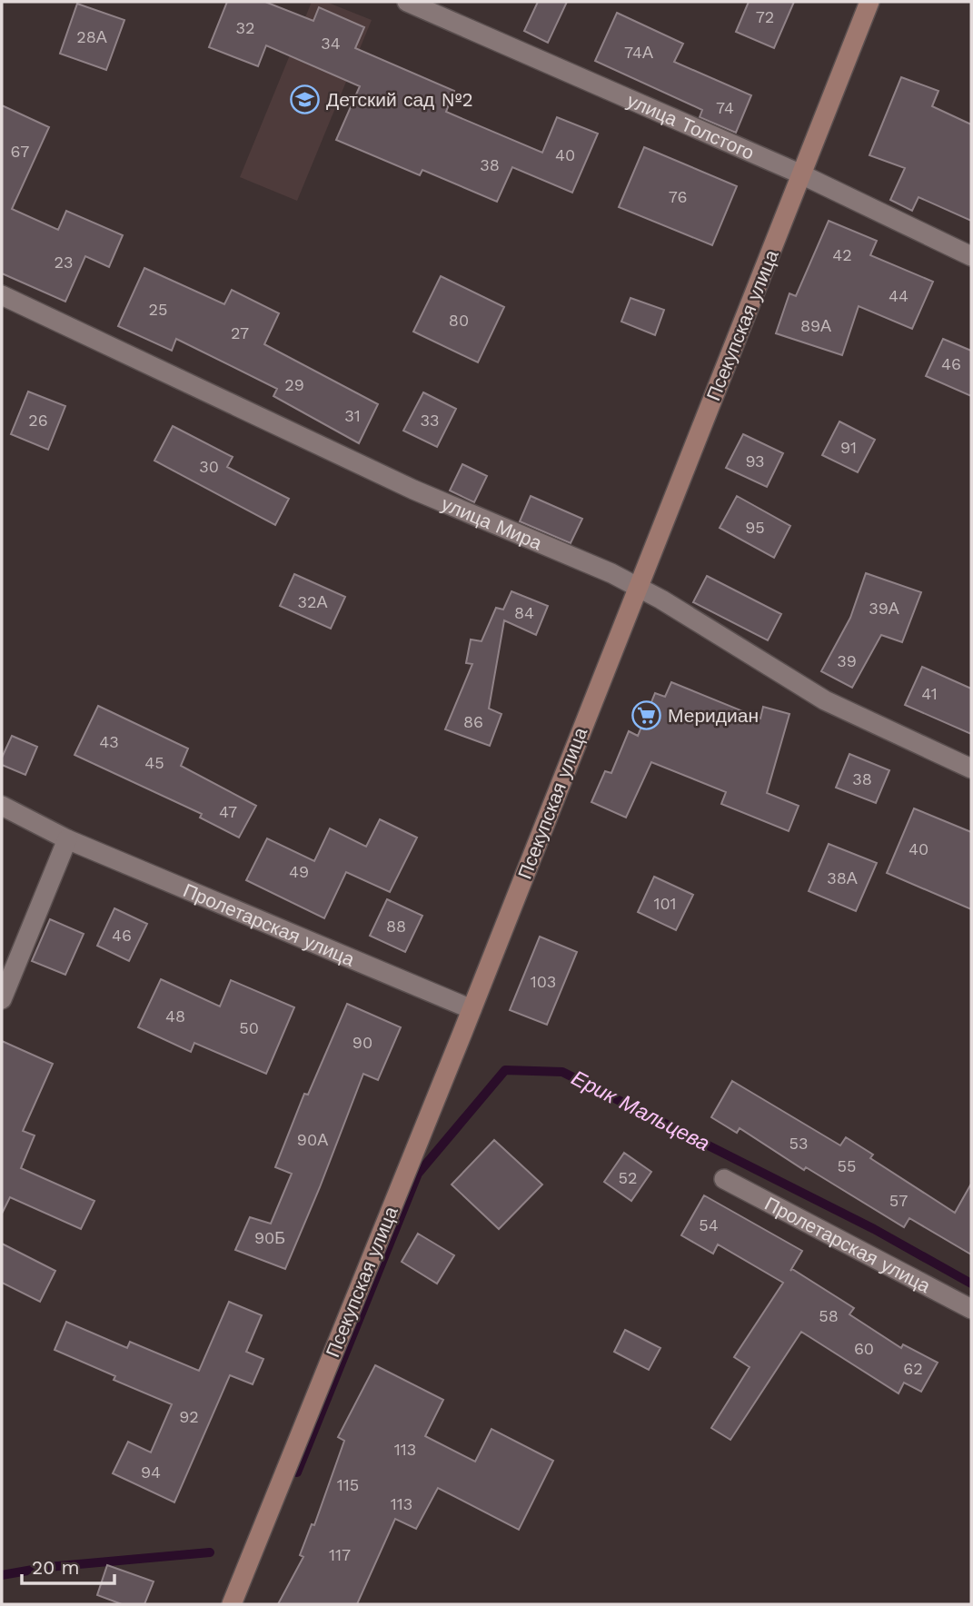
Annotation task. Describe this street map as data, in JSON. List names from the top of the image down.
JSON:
{
  "streets": {
    "street": [
      "улица Толстого",
      "Псекупская улица",
      "улица Мира",
      "Пролетарская улица"
    ]
  },
  "crossings": [
    ["улица Толстого", "Псекупская улица"],
    ["Псекупская улица", "улица Мира"],
    ["Псекупская улица", "Пролетарская улица"]
  ],
  "water": ["Ерик Мальцева"],
  "places": {
    "school or university": ["Детский сад №2"],
    "supermarket": ["Меридиан"]
  },
  "house_numbers": [
    "72",
    "32",
    "28А",
    "34",
    "74А",
    "74",
    "67",
    "40",
    "38",
    "76",
    "42",
    "23",
    "44",
    "25",
    "80",
    "89А",
    "27",
    "46",
    "29",
    "31",
    "26",
    "33",
    "91",
    "93",
    "30",
    "95",
    "32А",
    "39А",
    "84",
    "39",
    "41",
    "86",
    "43",
    "45",
    "38",
    "47",
    "40",
    "49",
    "38А",
    "101",
    "88",
    "46",
    "103",
    "48",
    "50",
    "90",
    "90А",
    "53",
    "55",
    "52",
    "57",
    "54",
    "90Б",
    "58",
    "60",
    "62",
    "92",
    "113",
    "94",
    "115",
    "113",
    "117"
  ],
  "scale_bar": "20 m"
}
